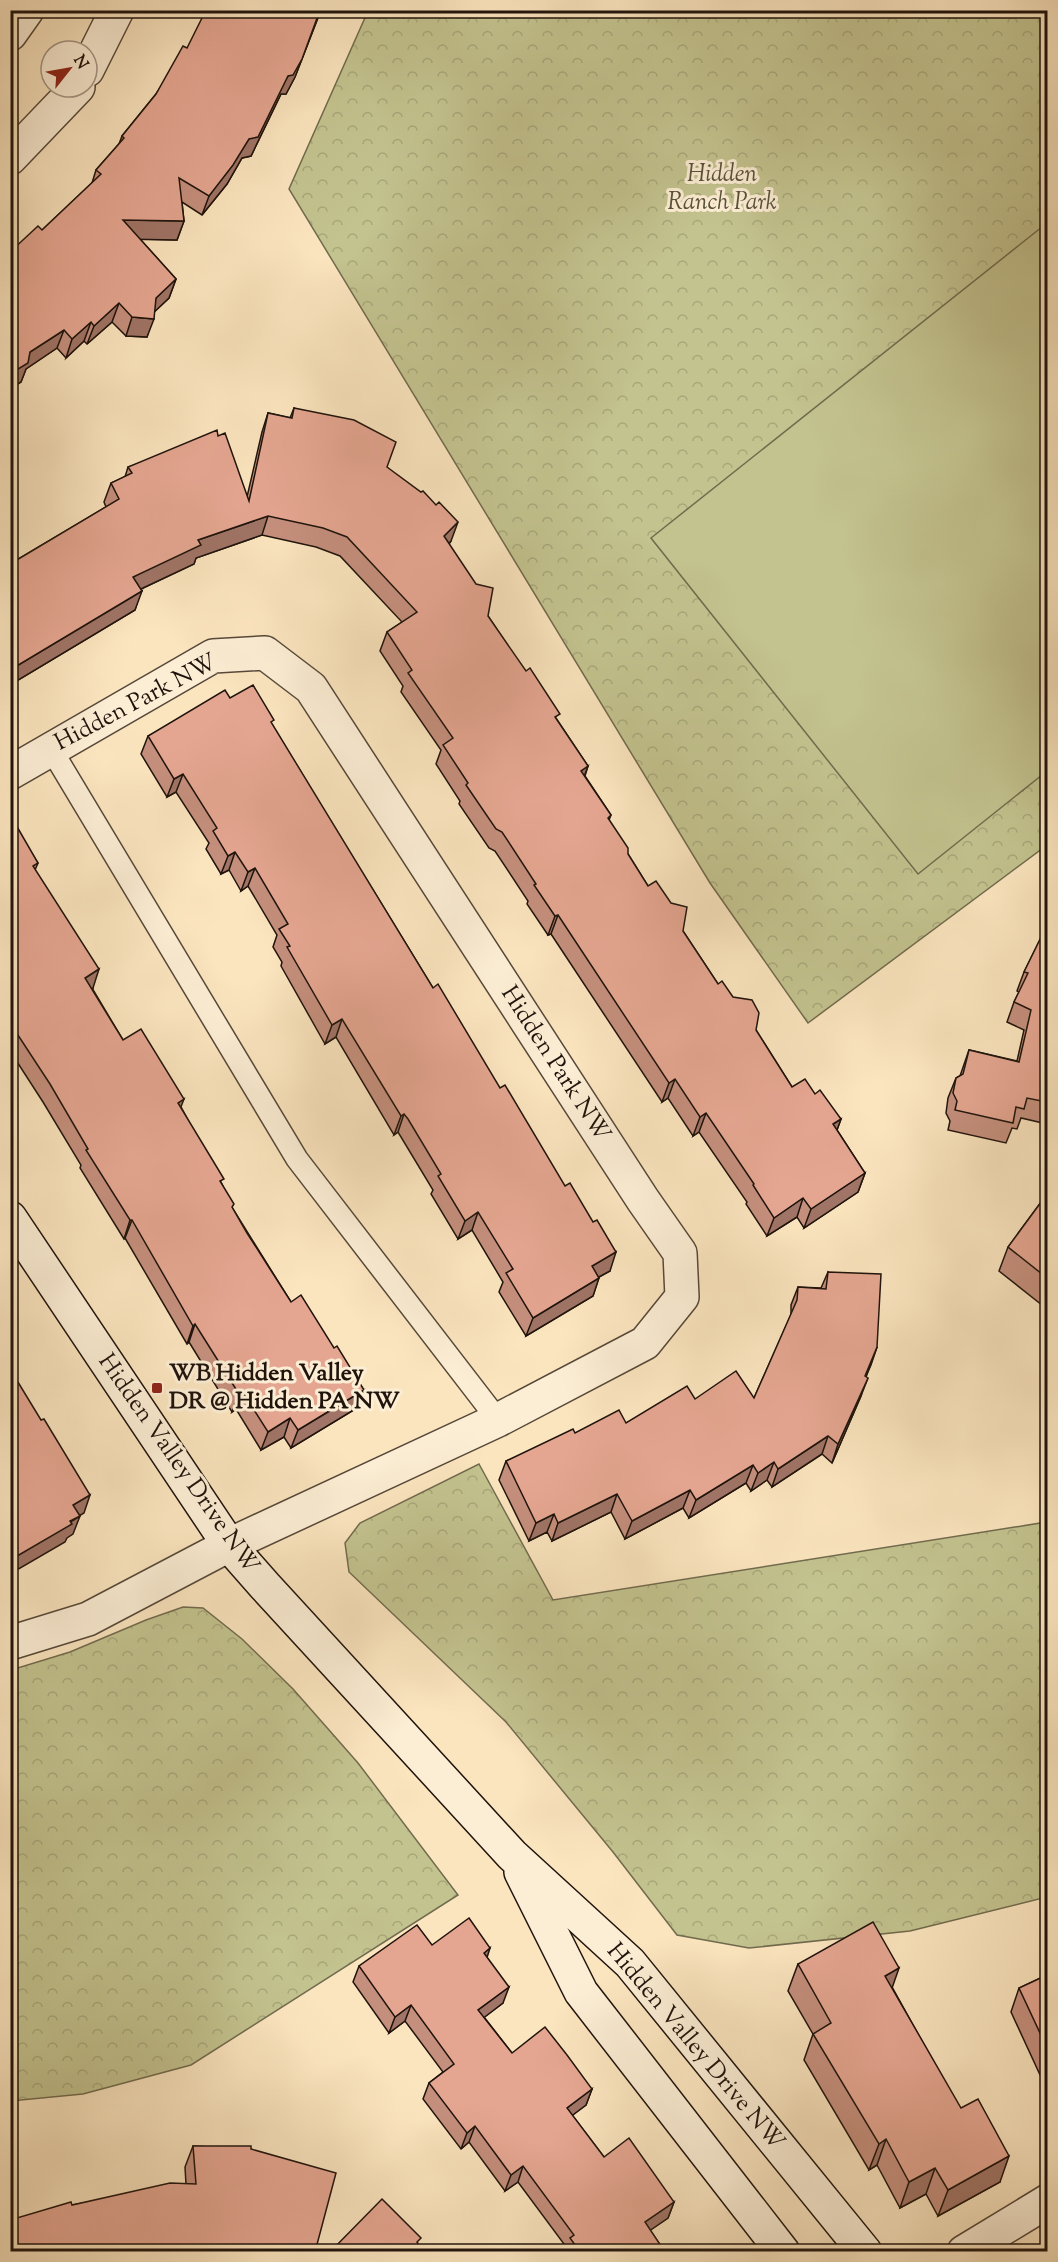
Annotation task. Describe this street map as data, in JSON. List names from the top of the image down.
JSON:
{
  "streets": {
    "street": ["Hidden Park NW", "Hidden Valley Drive NW"]
  },
  "crossings": [
    ["Hidden Park NW", "Hidden Valley Drive NW"]
  ],
  "parks": ["Hidden Ranch Park"],
  "places": {
    "transit": ["WB Hidden Valley DR @ Hidden PA NW"]
  },
  "north": "top right"
}
